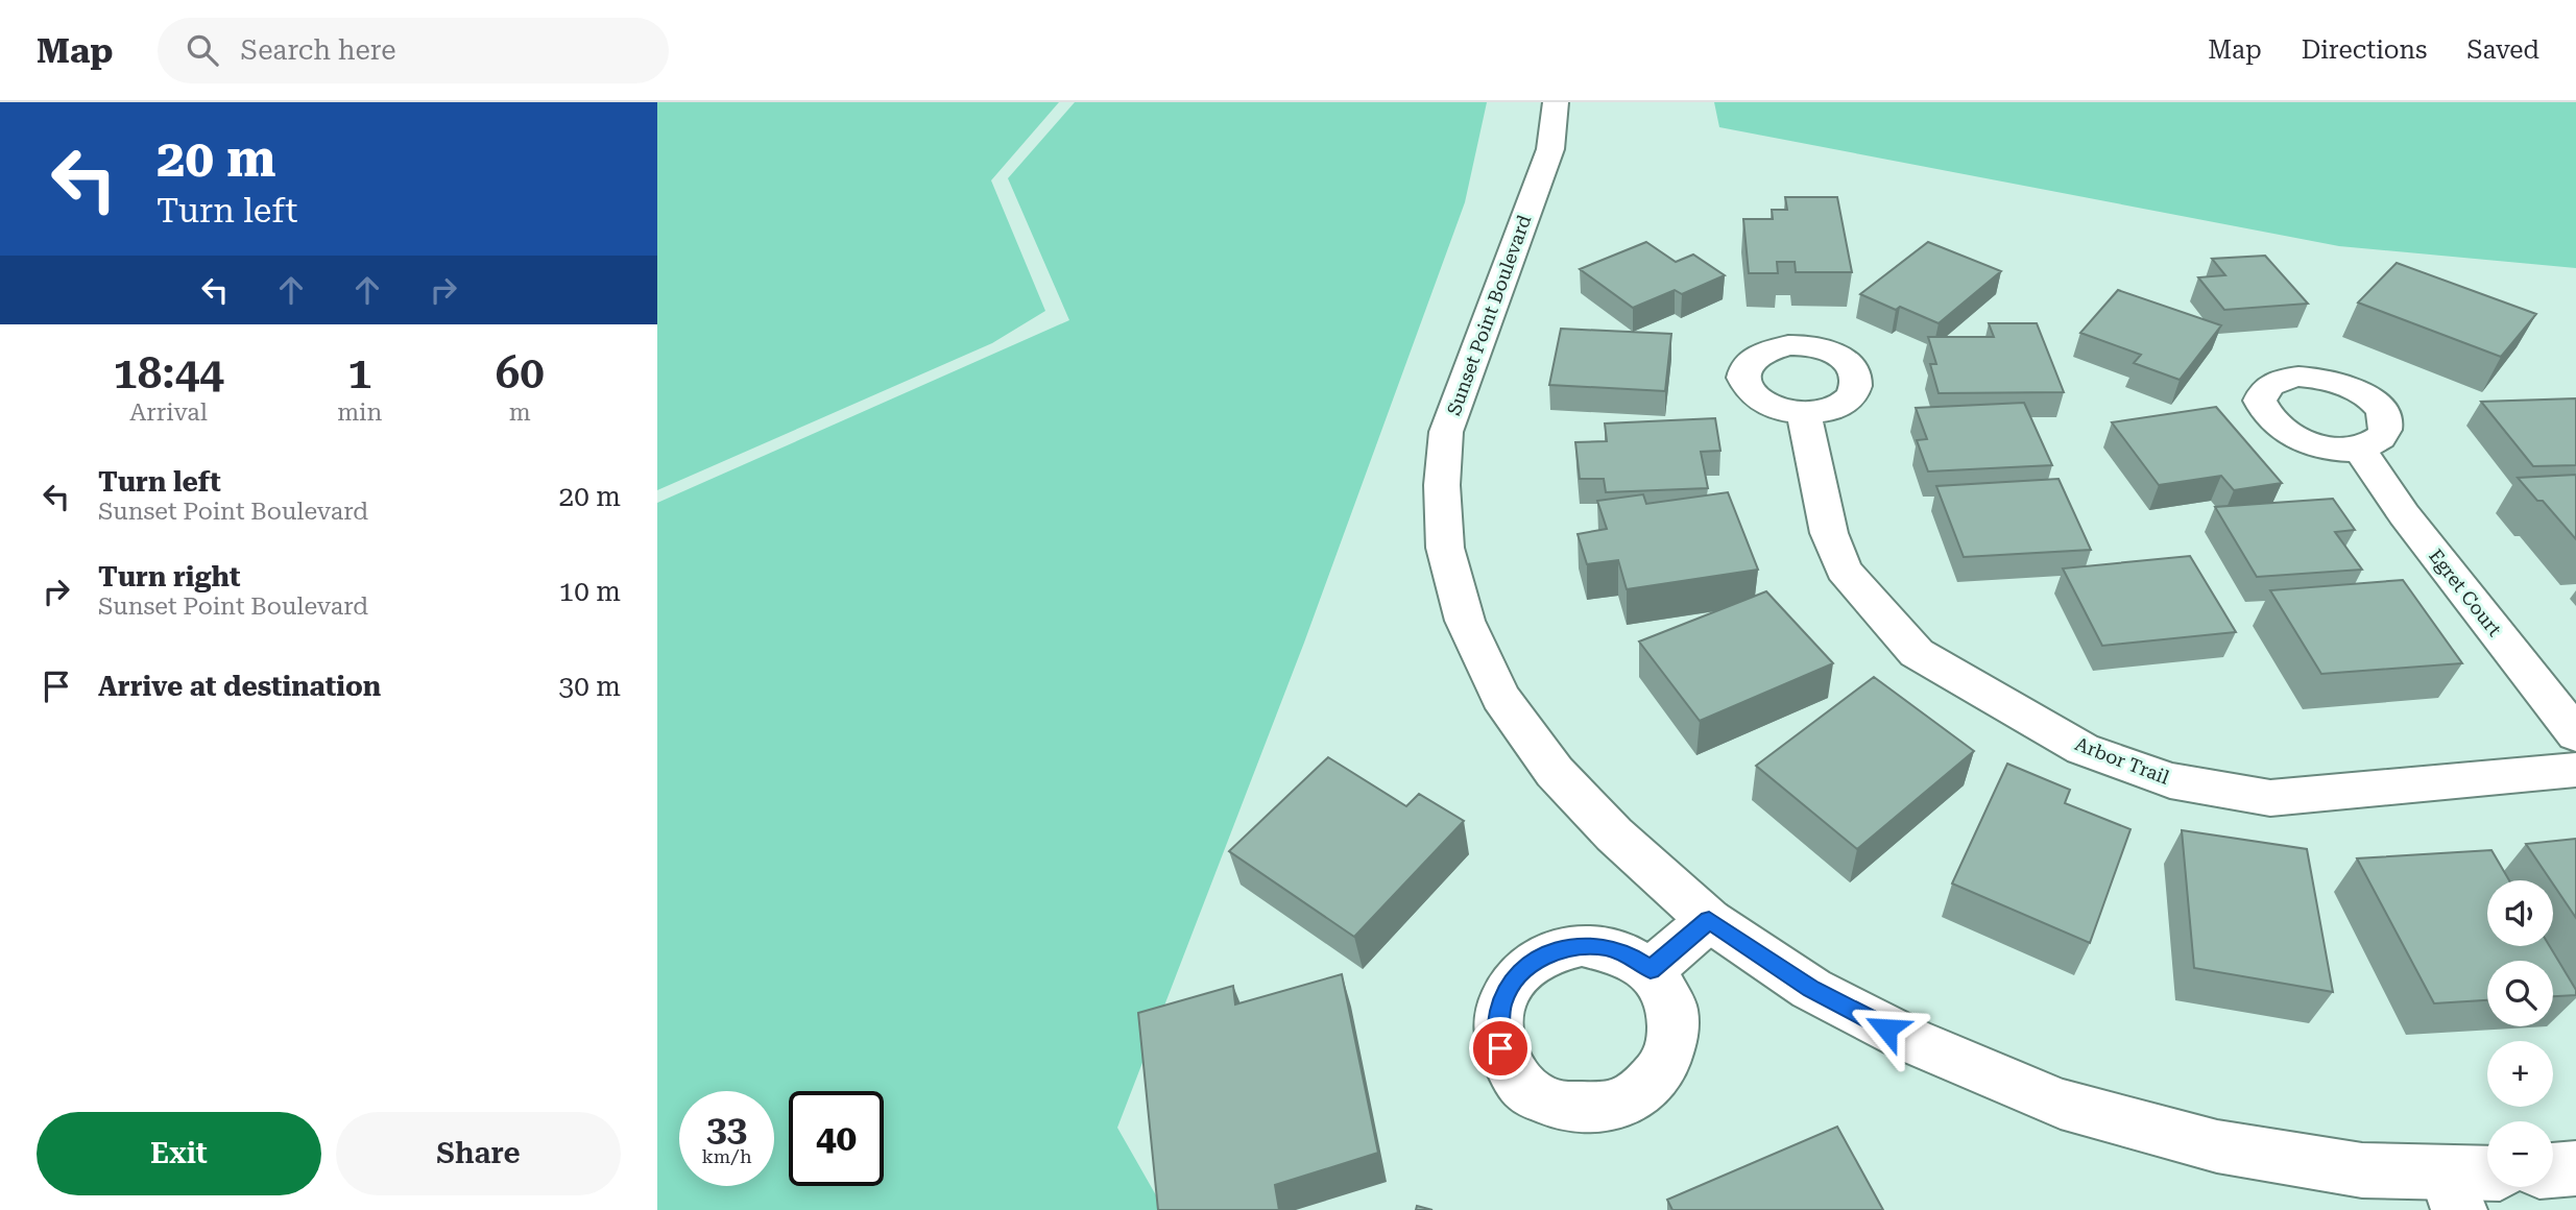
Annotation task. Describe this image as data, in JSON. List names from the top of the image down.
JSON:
{
  "streets": {
    "street": ["Sunset Point Boulevard", "Egret Court", "Arbor Trail"]
  },
  "page": {
    "header": "Map",
    "search": "Search here",
    "nav": ["Map", "Directions", "Saved"],
    "turn": ["20 m", "Turn left"],
    "eta": [
      "18:44",
      "Arrival",
      "1",
      "min",
      "60",
      "m"
    ],
    "list": [
      {
        "name": "Turn left",
        "note": "Sunset Point Boulevard",
        "value": "20 m"
      },
      {
        "name": "Turn right",
        "note": "Sunset Point Boulevard",
        "value": "10 m"
      },
      {
        "name": "Arrive at destination",
        "value": "30 m"
      }
    ],
    "map_buttons": ["+", "−"],
    "speed": "33 km/h",
    "limit": "40",
    "buttons": ["Exit", "Share"]
  }
}
